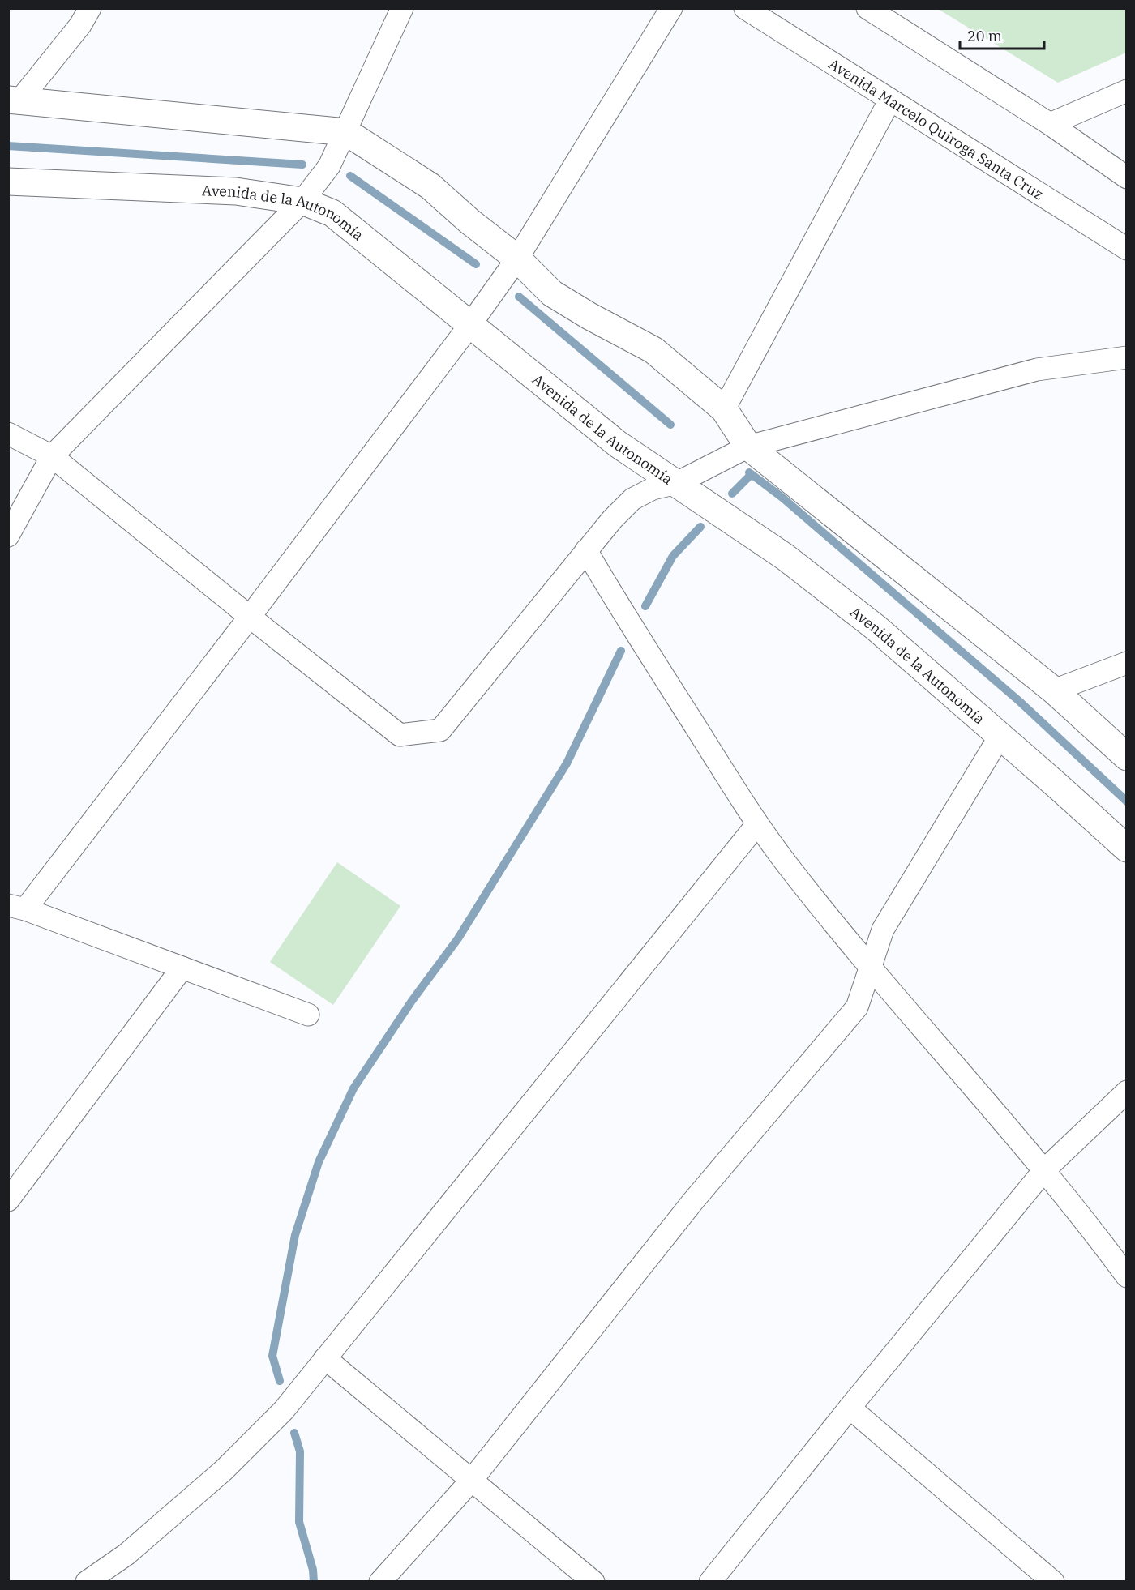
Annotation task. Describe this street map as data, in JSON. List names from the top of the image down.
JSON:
{
  "streets": {
    "street": ["Avenida Marcelo Quiroga Santa Cruz", "Avenida de la Autonomía"]
  },
  "scale_bar": "20 m"
}
